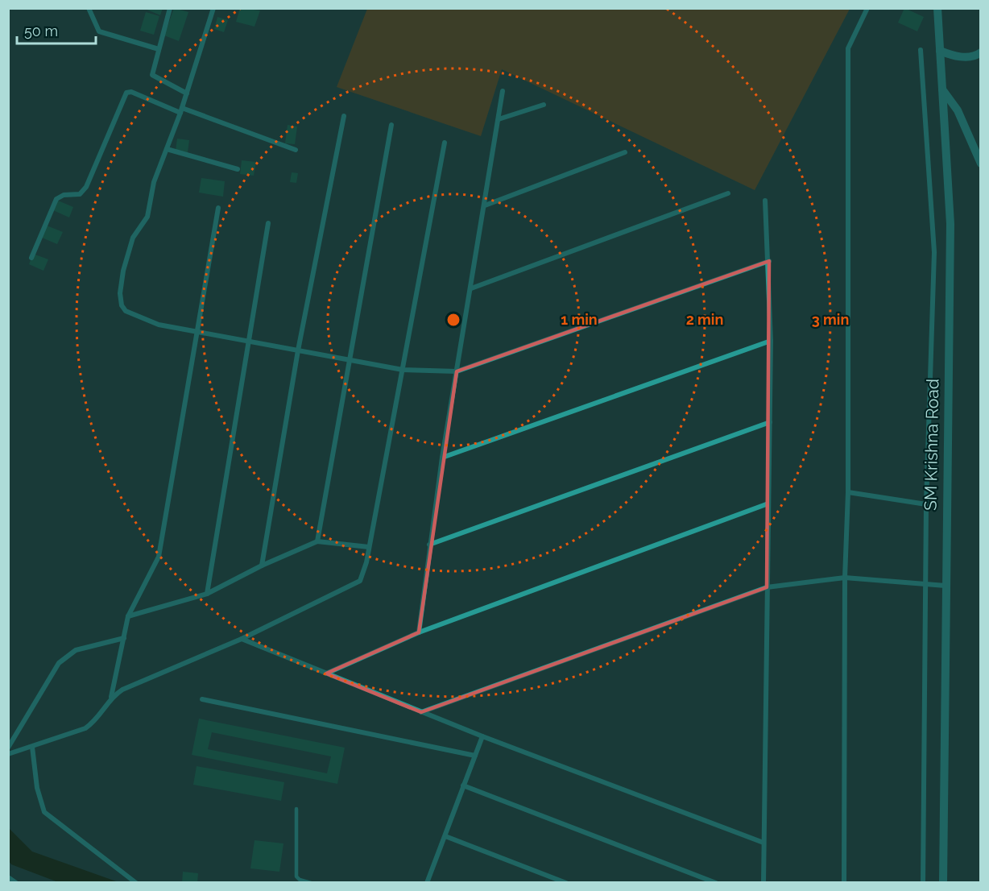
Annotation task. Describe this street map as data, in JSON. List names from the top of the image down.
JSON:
{
  "streets": {
    "street": ["SM Krishna Road"]
  },
  "scale_bar": "50 m",
  "rings": ["1 min", "2 min", "3 min"]
}
